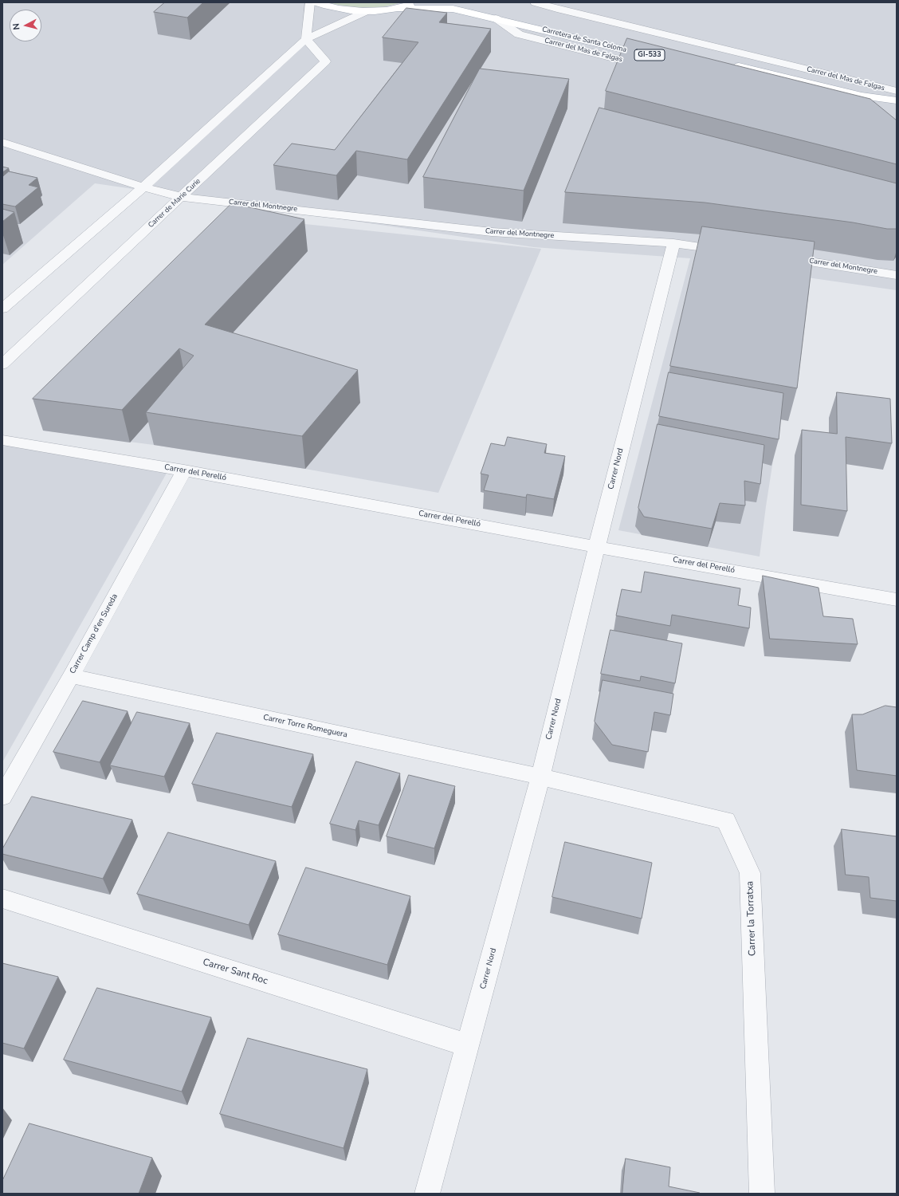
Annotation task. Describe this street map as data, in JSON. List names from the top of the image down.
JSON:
{
  "streets": {
    "main road": ["Carretera de Santa Coloma", "GI-533"],
    "street": [
      "Carrer del Mas de Falgas",
      "Carrer de Marie Curie",
      "Carrer del Montnegre",
      "Carrer Nord",
      "Carrer del Perelló",
      "Carrer Camp d'en Sureda",
      "Carrer Torre Romeguera",
      "Carrer la Torratxa",
      "Carrer Sant Roc"
    ]
  },
  "crossings": [
    ["Carretera de Santa Coloma", "Carrer del Mas de Falgas"],
    ["Carretera de Santa Coloma", "GI-533"],
    ["Carrer de Marie Curie", "Carrer del Montnegre"],
    ["Carrer del Montnegre", "Carrer Nord"],
    ["Carrer Nord", "Carrer del Perelló"],
    ["Carrer Nord", "Carrer Torre Romeguera"],
    ["Carrer Nord", "Carrer la Torratxa"],
    ["Carrer Nord", "Carrer Sant Roc"],
    ["Carrer del Perelló", "Carrer Camp d'en Sureda"],
    ["Carrer Camp d'en Sureda", "Carrer Torre Romeguera"],
    ["Carrer Torre Romeguera", "Carrer la Torratxa"]
  ],
  "north": "left"
}
